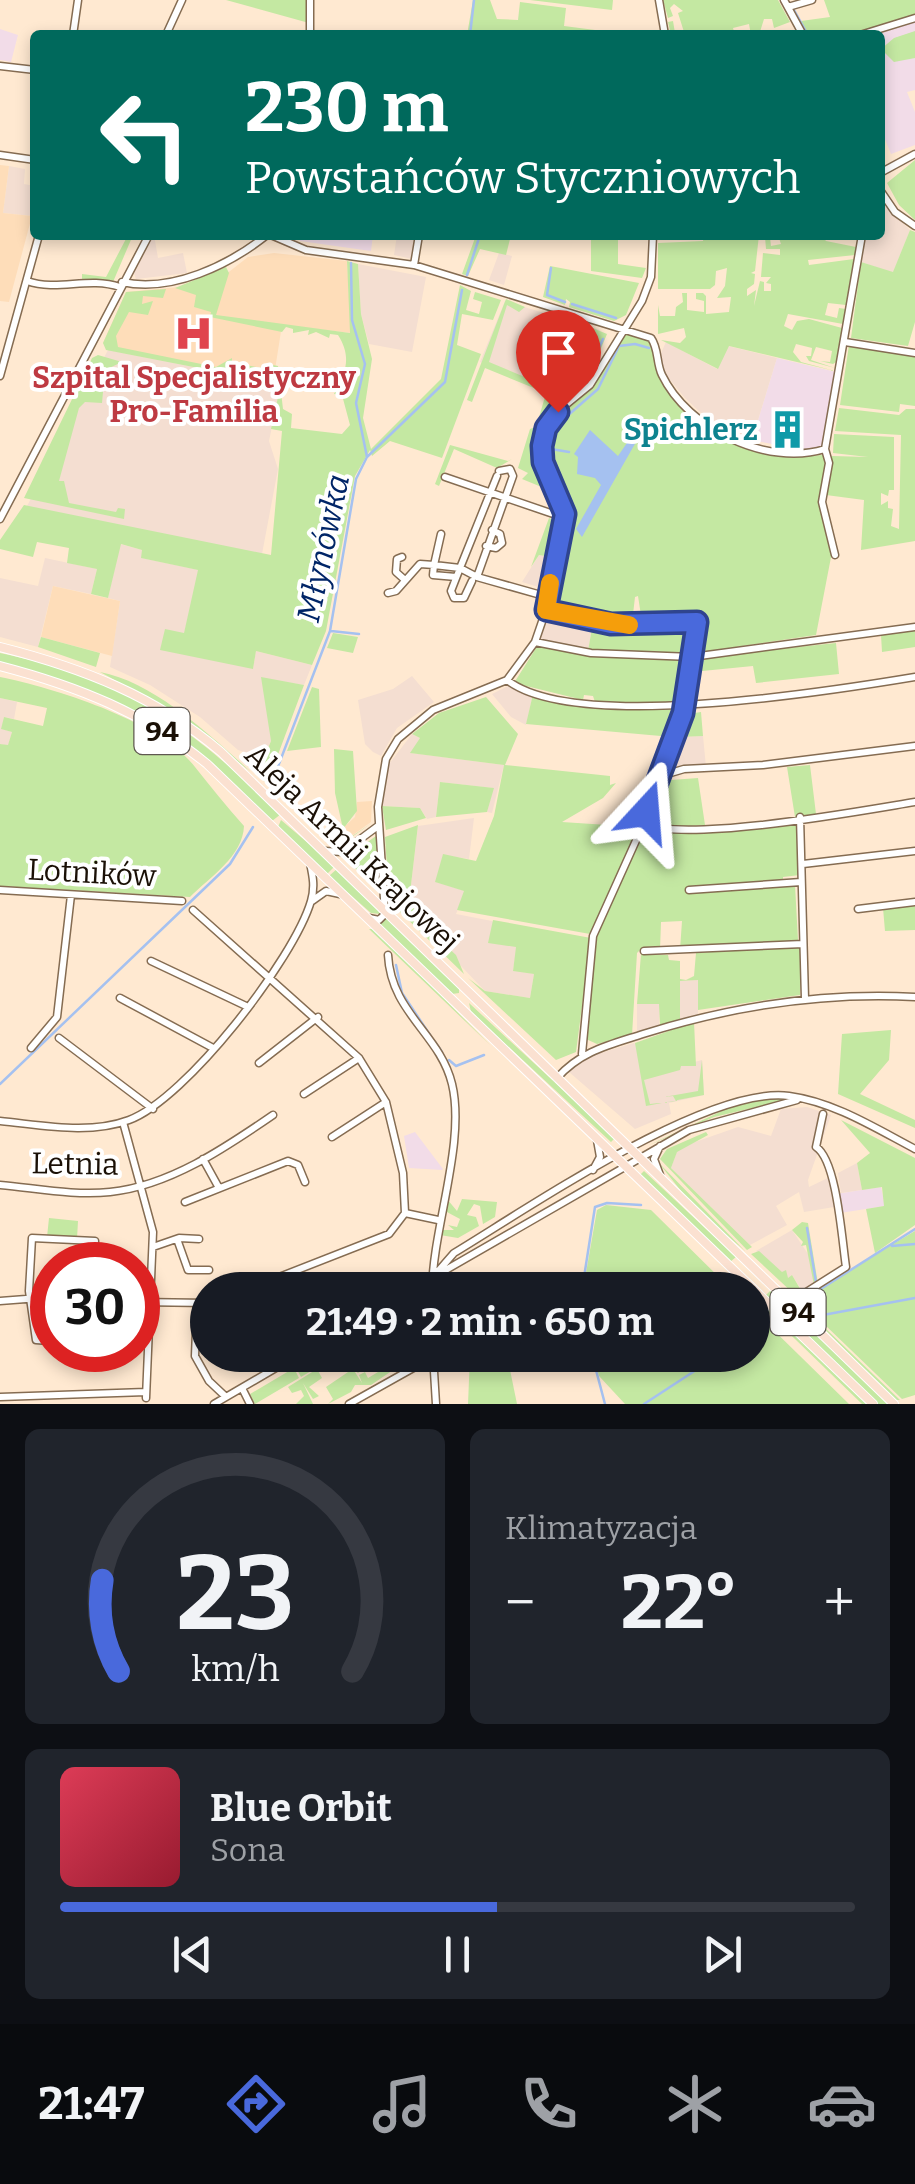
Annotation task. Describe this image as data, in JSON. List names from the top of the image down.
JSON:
{
  "streets": {
    "main road": ["94", "Aleja Armii Krajowej"],
    "street": ["Lotników", "Letnia"]
  },
  "water": ["Młynówka"],
  "places": {
    "hospital": ["Szpital Specjalistyczny Pro-Familia"],
    "building": ["Spichlerz"]
  },
  "page": {
    "turn": ["230 m", "Powstańców Styczniowych"],
    "limit": "30",
    "trip": "21:49 · 2 min · 650 m",
    "tile": "Klimatyzacja",
    "heat": ["−", "22°", "+"],
    "song": ["Blue Orbit", "Sona"],
    "tabs": "21:47",
    "gauge": ["23", "km/h"]
  }
}
